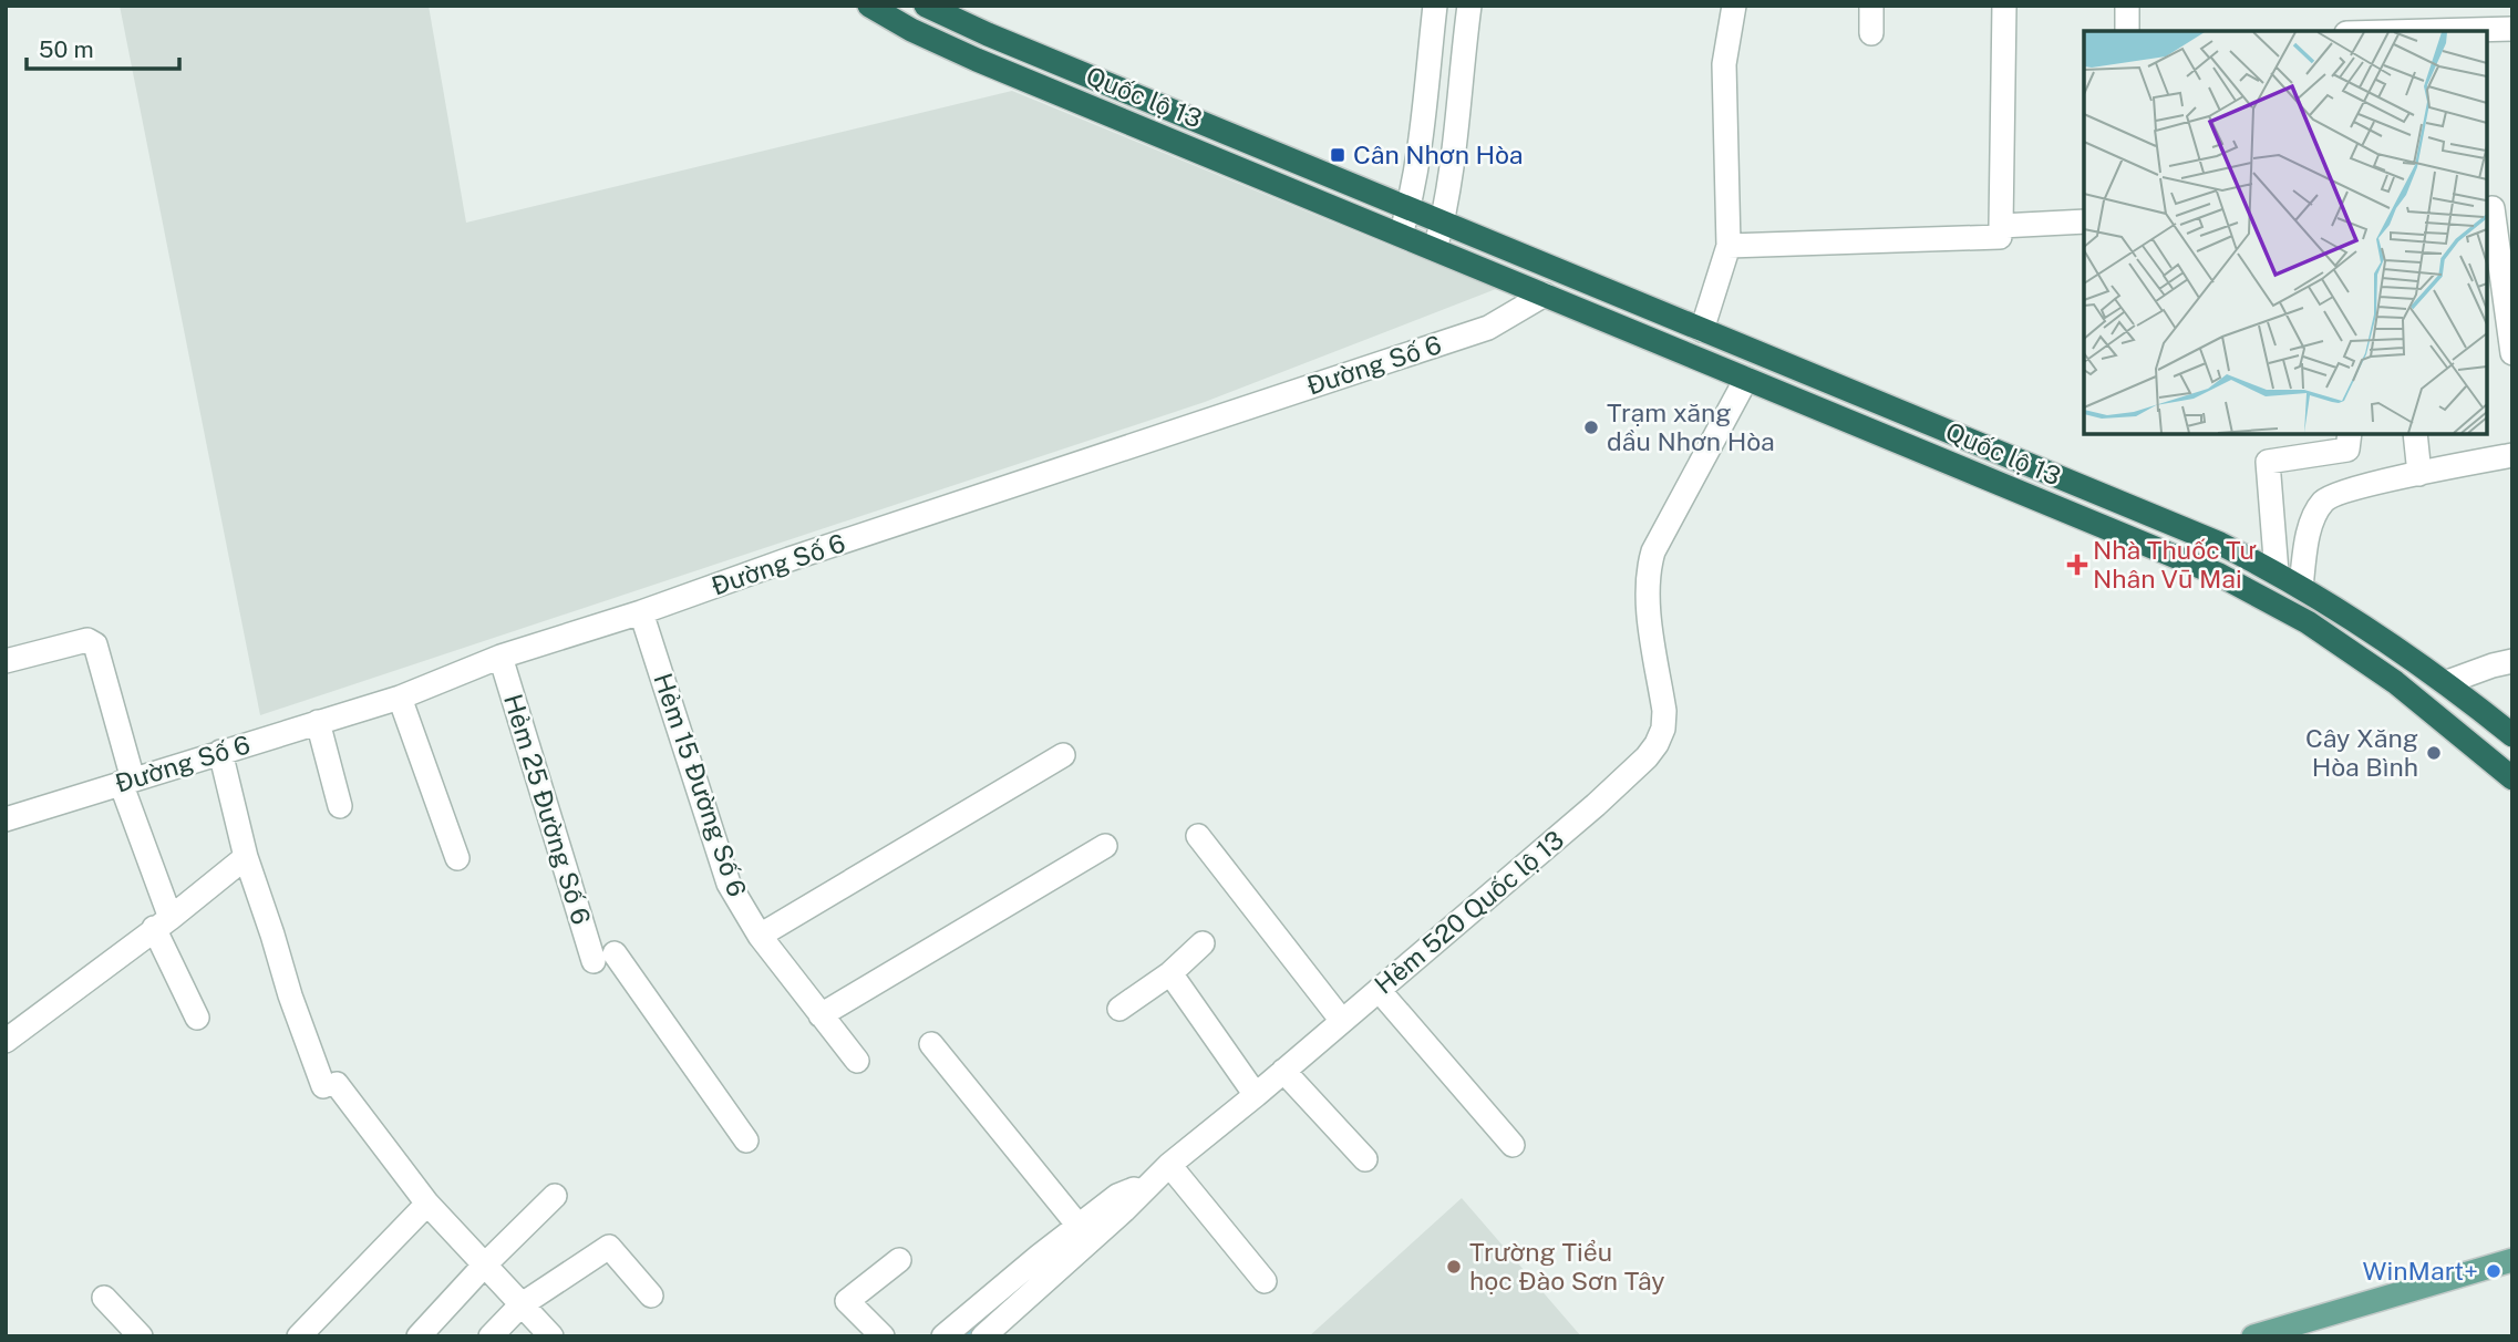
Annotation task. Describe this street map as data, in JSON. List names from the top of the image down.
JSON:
{
  "streets": {
    "highway": ["Quốc lộ 13"],
    "street": [
      "Đường Số 6",
      "Hẻm 15 Đường Số 6",
      "Hẻm 25 Đường Số 6",
      "Hẻm 520 Quốc lộ 13"
    ]
  },
  "crossings": [
    ["Quốc lộ 13", "Đường Số 6"],
    ["Quốc lộ 13", "Hẻm 520 Quốc lộ 13"],
    ["Đường Số 6", "Hẻm 15 Đường Số 6"],
    ["Đường Số 6", "Hẻm 25 Đường Số 6"]
  ],
  "places": {
    "transit": ["Cân Nhơn Hòa"],
    "other": [
      "Trạm xăng dầu Nhơn Hòa",
      "Cây Xăng Hòa Bình",
      "Trường Tiểu học Đào Sơn Tây",
      "WinMart+"
    ],
    "health": ["Nhà Thuốc Tư Nhân Vū Mai"]
  },
  "scale_bar": "50 m"
}
